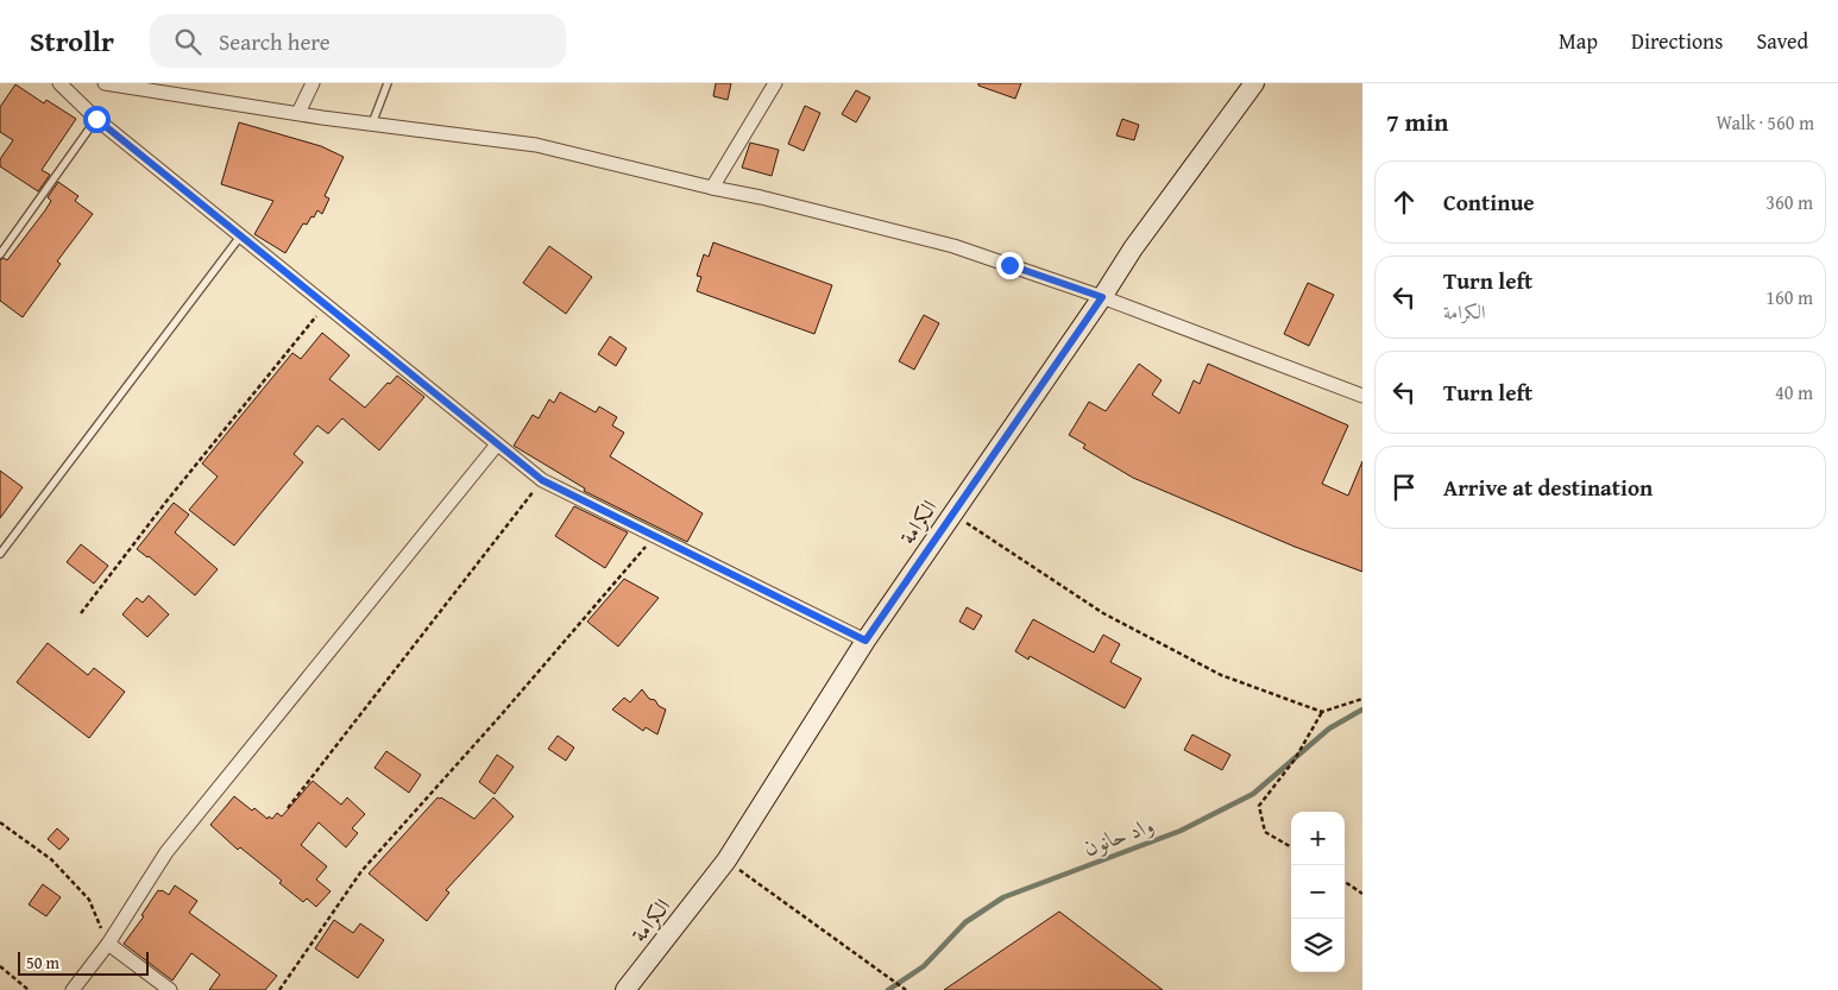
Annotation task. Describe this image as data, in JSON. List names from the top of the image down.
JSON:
{
  "streets": {
    "main road": ["الكرامة"]
  },
  "water": ["واد حانون"],
  "scale_bar": "50 m",
  "page": {
    "header": "Strollr",
    "search": "Search here",
    "nav": ["Map", "Directions", "Saved"],
    "heading": ["7 min", "Walk · 560 m"],
    "list": [
      ["Continue", "360 m"],
      ["Turn left", "الكرامة", "160 m"],
      ["Turn left", "40 m"],
      "Arrive at destination"
    ],
    "map_buttons": ["+", "−"],
    "scale": "50 m"
  }
}
